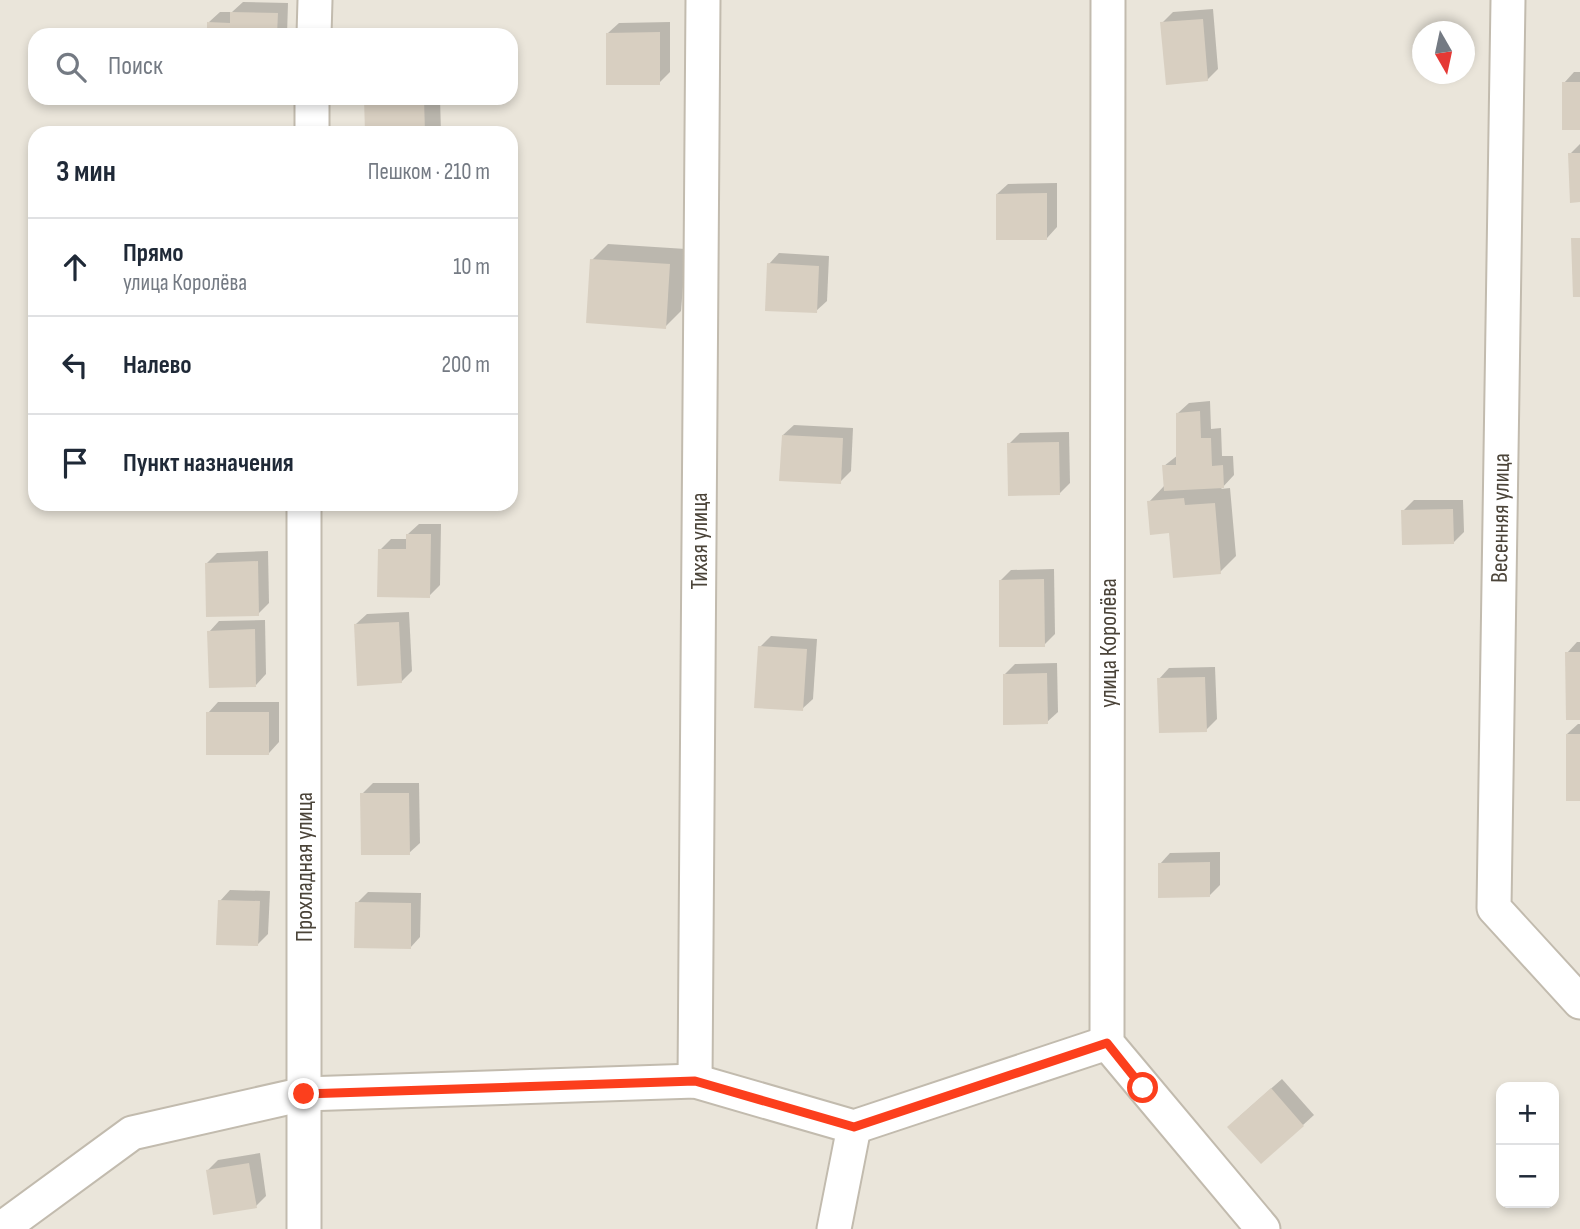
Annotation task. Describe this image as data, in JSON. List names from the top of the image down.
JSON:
{
  "streets": {
    "street": [
      "Весенняя улица",
      "Тихая улица",
      "улица Королёва",
      "Прохладная улица"
    ]
  },
  "north": "bottom",
  "page": {
    "search": "Поиск",
    "heading": ["3 мин", "Пешком · 210 m"],
    "list": [
      ["Прямо", "улица Королёва", "10 m"],
      ["Налево", "200 m"],
      "Пункт назначения"
    ],
    "map_buttons": ["+", "−"]
  }
}
